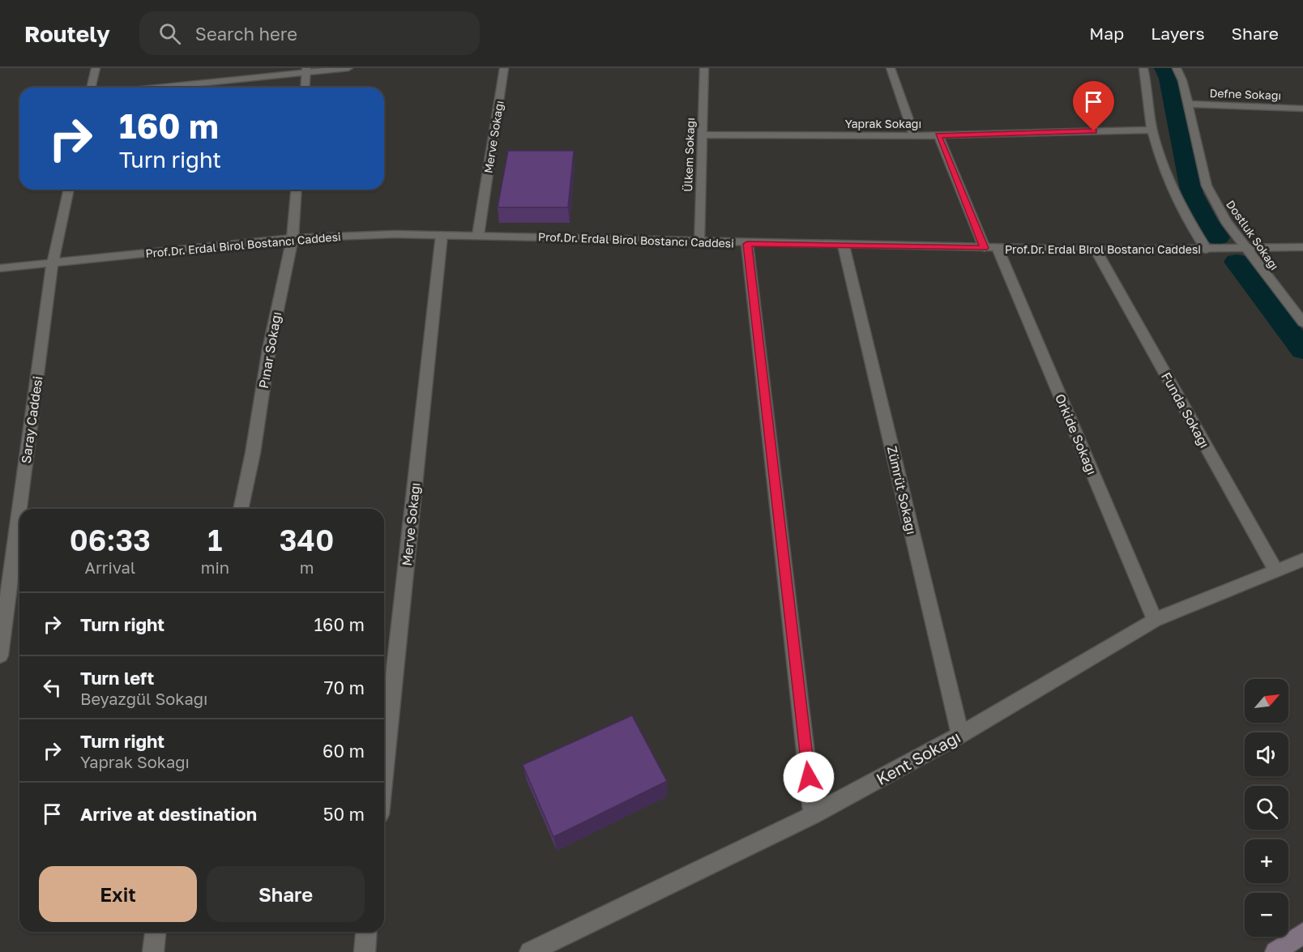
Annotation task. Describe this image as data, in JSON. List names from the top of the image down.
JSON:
{
  "streets": {
    "street": [
      "Defne Sokağı",
      "Yaprak Sokağı",
      "Merve Sokağı",
      "Ülkem Sokağı",
      "Dostluk Sokağı",
      "Prof.Dr. Erdal Birol Bostancı Caddesi",
      "Pınar Sokağı",
      "Funda Sokağı",
      "Saray Caddesi",
      "Orkide Sokağı",
      "Zümrüt Sokağı",
      "Kent Sokağı"
    ]
  },
  "crossings": [
    ["Defne Sokağı", "Dostluk Sokağı"],
    ["Yaprak Sokağı", "Ülkem Sokağı"],
    ["Yaprak Sokağı", "Orkide Sokağı"],
    ["Merve Sokağı", "Prof.Dr. Erdal Birol Bostancı Caddesi"],
    ["Ülkem Sokağı", "Prof.Dr. Erdal Birol Bostancı Caddesi"],
    ["Dostluk Sokağı", "Prof.Dr. Erdal Birol Bostancı Caddesi"],
    ["Prof.Dr. Erdal Birol Bostancı Caddesi", "Pınar Sokağı"],
    ["Prof.Dr. Erdal Birol Bostancı Caddesi", "Funda Sokağı"],
    ["Prof.Dr. Erdal Birol Bostancı Caddesi", "Saray Caddesi"],
    ["Prof.Dr. Erdal Birol Bostancı Caddesi", "Orkide Sokağı"],
    ["Prof.Dr. Erdal Birol Bostancı Caddesi", "Zümrüt Sokağı"],
    ["Funda Sokağı", "Kent Sokağı"],
    ["Orkide Sokağı", "Kent Sokağı"],
    ["Zümrüt Sokağı", "Kent Sokağı"]
  ],
  "north": "top right",
  "page": {
    "header": "Routely",
    "search": "Search here",
    "nav": ["Map", "Layers", "Share"],
    "turn": ["160 m", "Turn right"],
    "eta": [
      "06:33",
      "Arrival",
      "1",
      "min",
      "340",
      "m"
    ],
    "list": [
      {
        "name": "Turn right",
        "value": "160 m"
      },
      {
        "name": "Turn left",
        "note": "Beyazgül Sokağı",
        "value": "70 m"
      },
      {
        "name": "Turn right",
        "note": "Yaprak Sokağı",
        "value": "60 m"
      },
      {
        "name": "Arrive at destination",
        "value": "50 m"
      }
    ],
    "map_buttons": ["+", "−"],
    "buttons": ["Exit", "Share"]
  }
}
